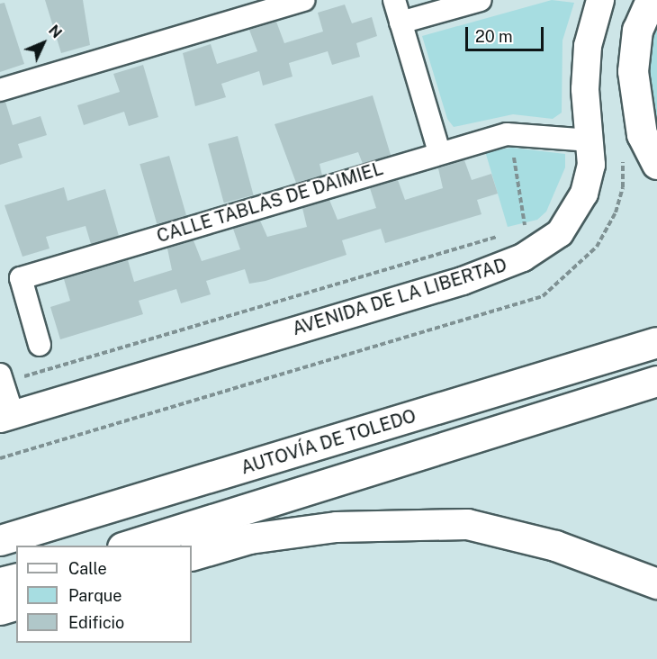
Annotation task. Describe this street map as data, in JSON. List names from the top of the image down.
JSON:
{
  "streets": {
    "highway": ["AUTOVÍA DE TOLEDO"],
    "street": ["CALLE TABLAS DE DAIMIEL", "AVENIDA DE LA LIBERTAD"]
  },
  "crossings": [
    ["CALLE TABLAS DE DAIMIEL", "AVENIDA DE LA LIBERTAD"]
  ],
  "legend": ["Calle", "Parque", "Edificio"],
  "scale_bar": "20 m",
  "north": "top right"
}
